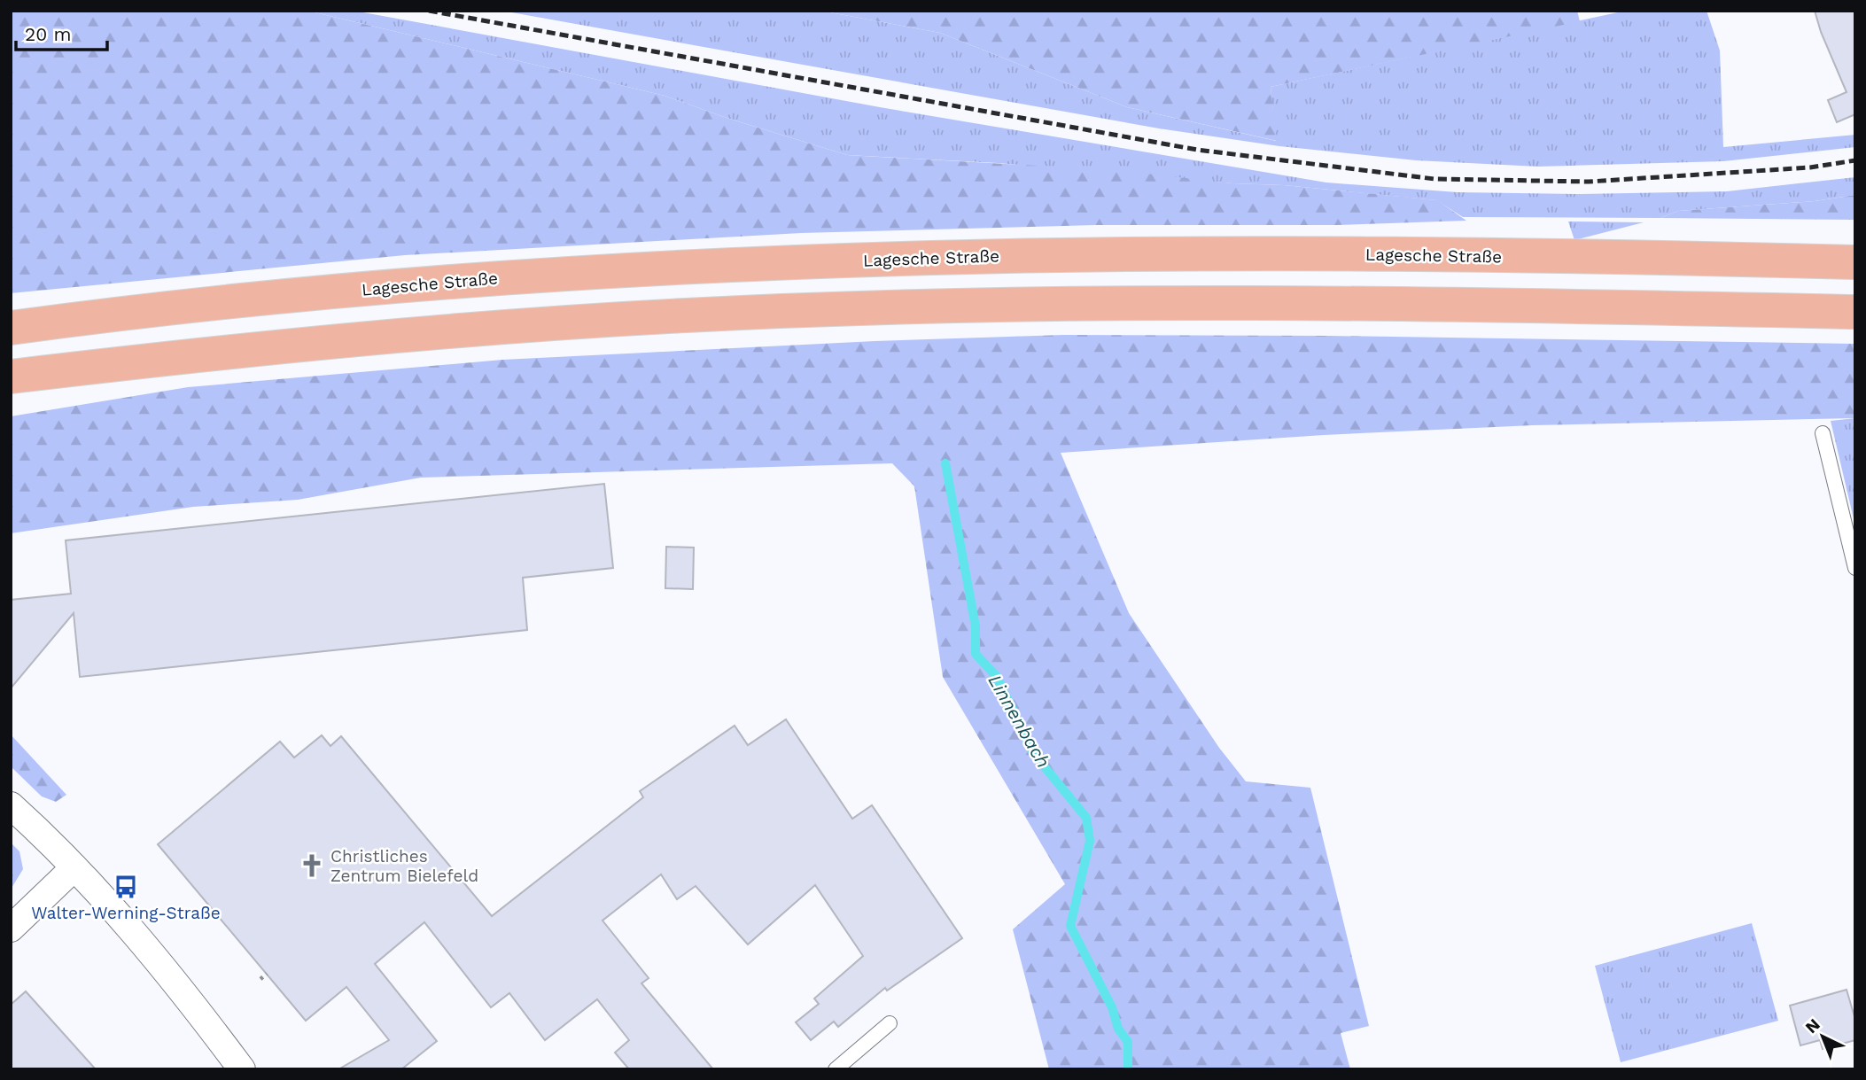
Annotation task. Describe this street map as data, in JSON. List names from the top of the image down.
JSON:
{
  "streets": {
    "highway": ["Lagesche Straße"]
  },
  "water": ["Linnenbach"],
  "places": {
    "church": ["Christliches Zentrum Bielefeld"],
    "bus stop": ["Walter-Werning-Straße"]
  },
  "scale_bar": "20 m",
  "north": "top left"
}
